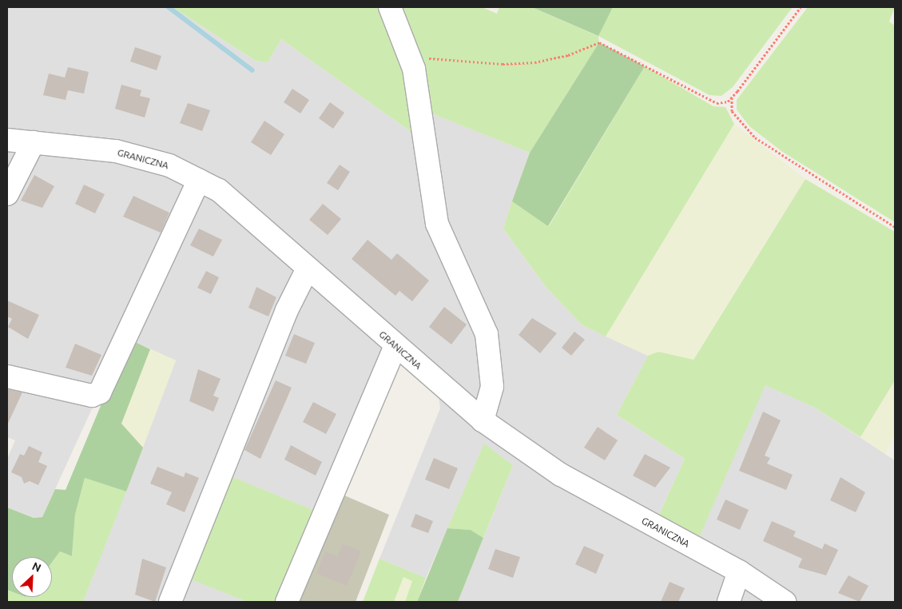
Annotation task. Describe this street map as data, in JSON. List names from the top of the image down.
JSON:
{
  "streets": {
    "street": ["GRANICZNA"]
  },
  "north": "top right"
}
